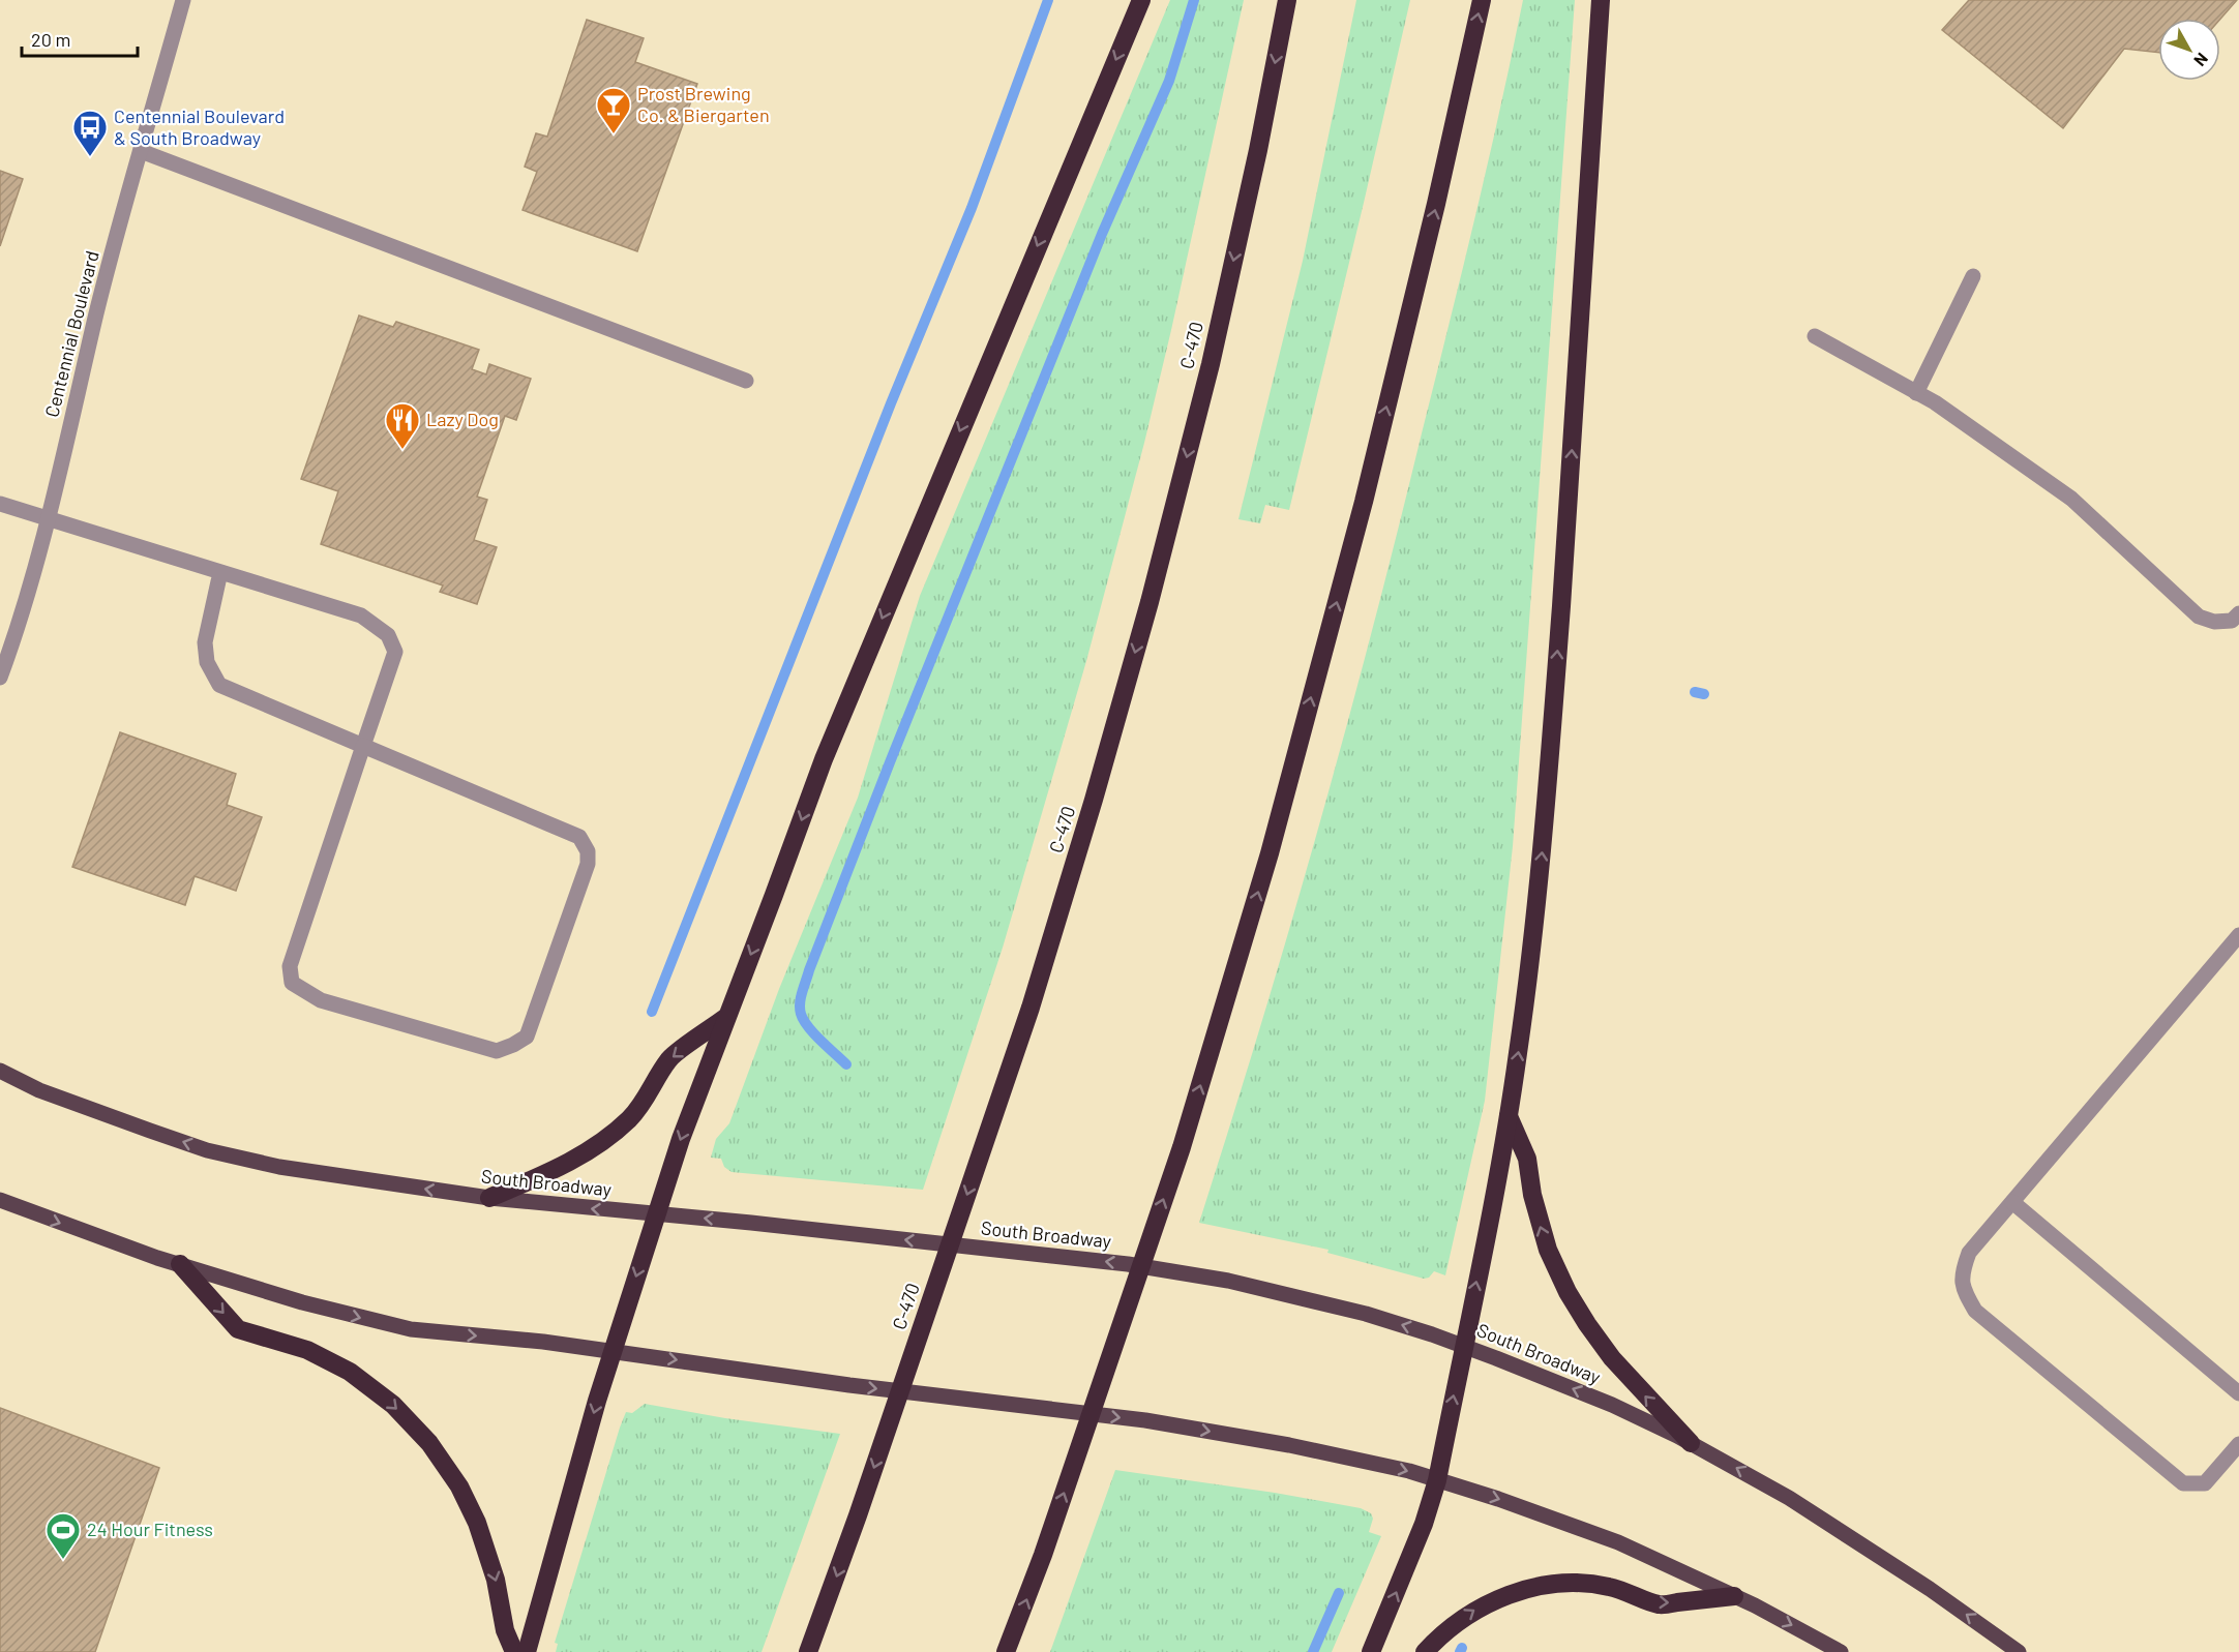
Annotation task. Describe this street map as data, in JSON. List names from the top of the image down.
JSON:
{
  "streets": {
    "highway": ["C-470"],
    "main road": ["South Broadway"],
    "street": ["Centennial Boulevard"]
  },
  "one_way": ["C-470"],
  "places": {
    "bar": ["Prost Brewing Co. & Biergarten"],
    "bus stop": ["Centennial Boulevard & South Broadway"],
    "restaurant": ["Lazy Dog"],
    "sports": ["24 Hour Fitness"]
  },
  "scale_bar": "20 m",
  "north": "bottom right"
}
